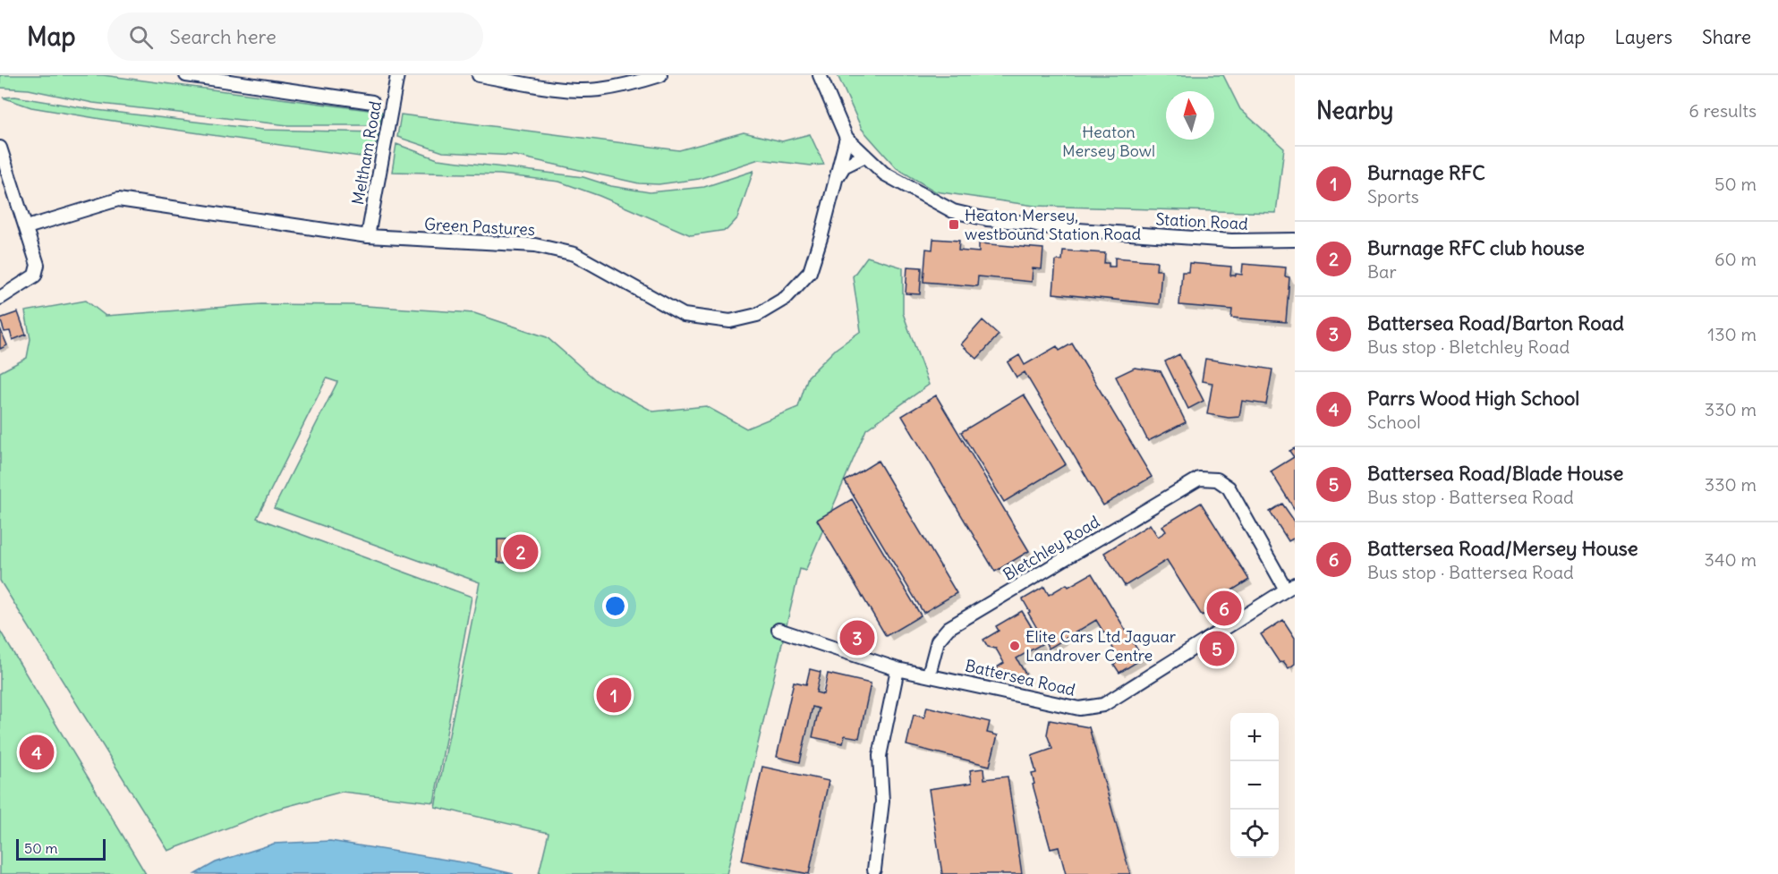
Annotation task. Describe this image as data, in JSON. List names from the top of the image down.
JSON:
{
  "streets": {
    "street": [
      "Meltham Road",
      "Station Road",
      "Green Pastures",
      "Bletchley Road",
      "Battersea Road"
    ]
  },
  "crossings": [
    ["Meltham Road", "Green Pastures"],
    ["Station Road", "Green Pastures"],
    ["Bletchley Road", "Battersea Road"]
  ],
  "parks": ["Heaton Mersey Bowl"],
  "places": {
    "transit": ["Heaton Mersey, westbound Station Road"],
    "other": ["Elite Cars Ltd Jaguar Landrover Centre"]
  },
  "scale_bar": "50 m",
  "north": "top",
  "page": {
    "header": "Map",
    "search": "Search here",
    "nav": ["Map", "Layers", "Share"],
    "heading": ["Nearby", "6 results"],
    "list": [
      {
        "mark": "1",
        "name": "Burnage RFC",
        "note": "Sports",
        "value": "50 m"
      },
      {
        "mark": "2",
        "name": "Burnage RFC club house",
        "note": "Bar",
        "value": "60 m"
      },
      {
        "mark": "3",
        "name": "Battersea Road/Barton Road",
        "note": "Bus stop · Bletchley Road",
        "value": "130 m"
      },
      {
        "mark": "4",
        "name": "Parrs Wood High School",
        "note": "School",
        "value": "330 m"
      },
      {
        "mark": "5",
        "name": "Battersea Road/Blade House",
        "note": "Bus stop · Battersea Road",
        "value": "330 m"
      },
      {
        "mark": "6",
        "name": "Battersea Road/Mersey House",
        "note": "Bus stop · Battersea Road",
        "value": "340 m"
      }
    ],
    "pins": [
      "2",
      "6",
      "3",
      "5",
      "1",
      "4"
    ],
    "map_buttons": ["+", "−"],
    "scale": "50 m"
  }
}
